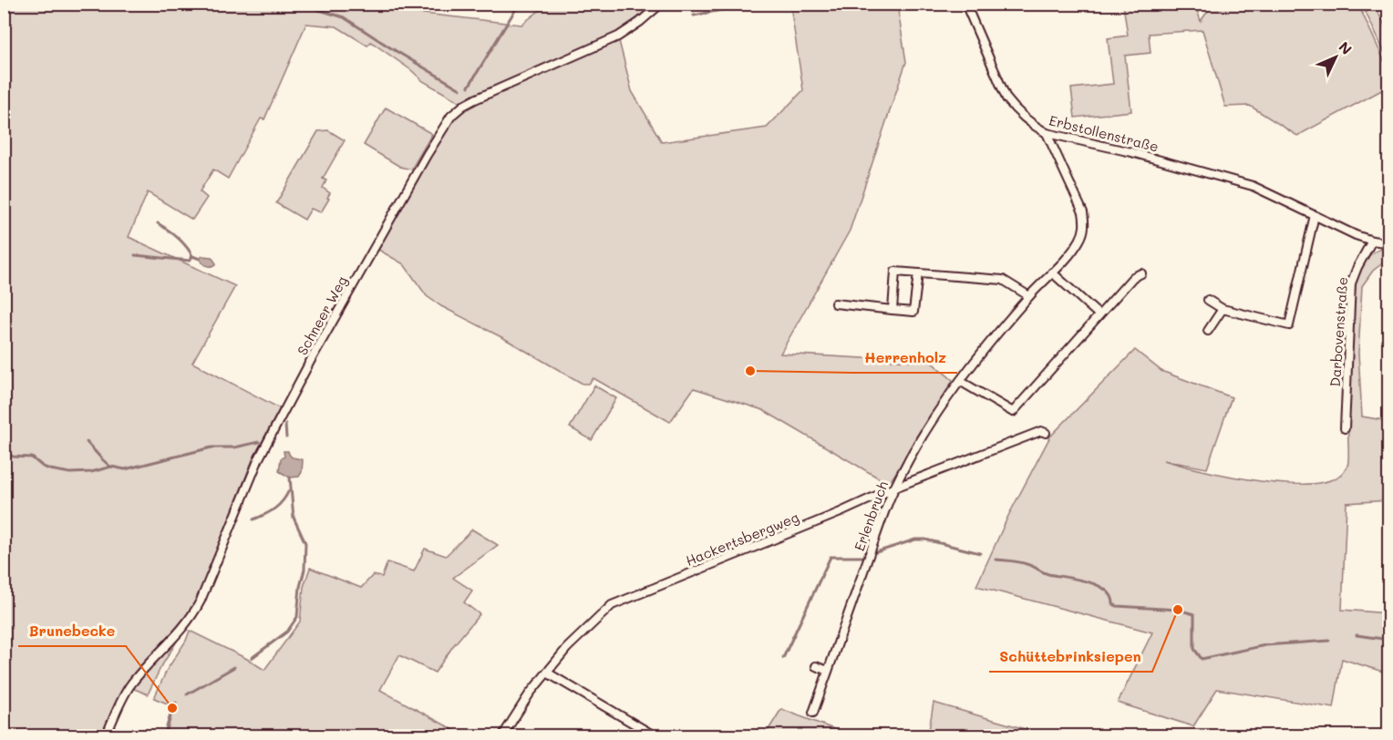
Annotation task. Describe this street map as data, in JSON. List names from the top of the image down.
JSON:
{
  "streets": {
    "street": [
      "Erbstollenstraße",
      "Schneer Weg",
      "Darbovenstraße",
      "Erlenbruch",
      "Hackertsbergweg"
    ]
  },
  "crossings": [
    ["Erbstollenstraße", "Darbovenstraße"],
    ["Erbstollenstraße", "Erlenbruch"],
    ["Erlenbruch", "Hackertsbergweg"]
  ],
  "places": ["Herrenholz", "Schüttebrinksiepen", "Brunebecke"],
  "north": "top right"
}
